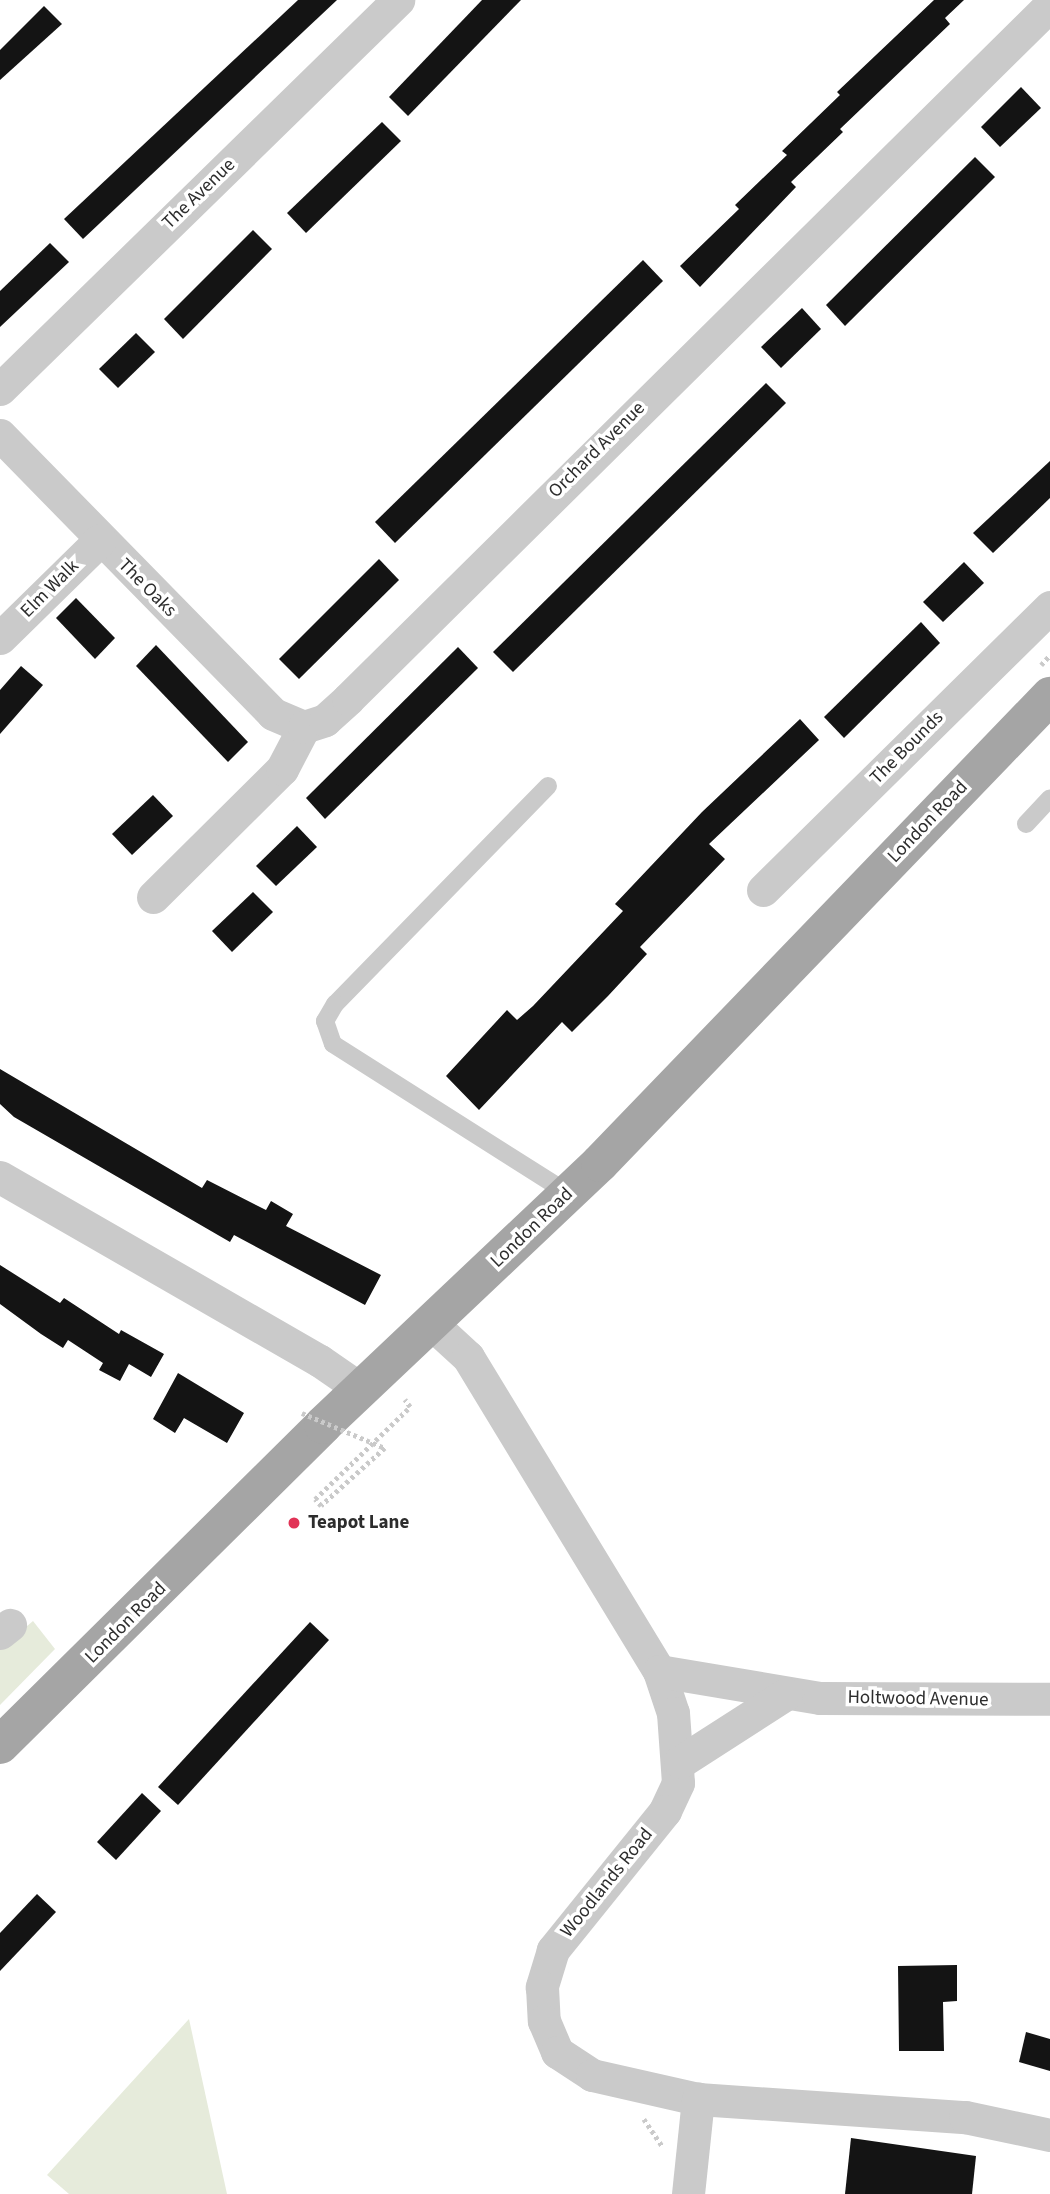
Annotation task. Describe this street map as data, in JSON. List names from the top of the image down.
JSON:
{
  "streets": {
    "main road": ["London Road"],
    "street": [
      "The Avenue",
      "Orchard Avenue",
      "The Oaks",
      "Elm Walk",
      "The Bounds",
      "Holtwood Avenue",
      "Woodlands Road"
    ]
  },
  "crossings": [
    ["Orchard Avenue", "The Oaks"],
    ["The Oaks", "Elm Walk"],
    ["London Road", "Woodlands Road"],
    ["Holtwood Avenue", "Woodlands Road"]
  ],
  "places": ["Teapot Lane"]
}
